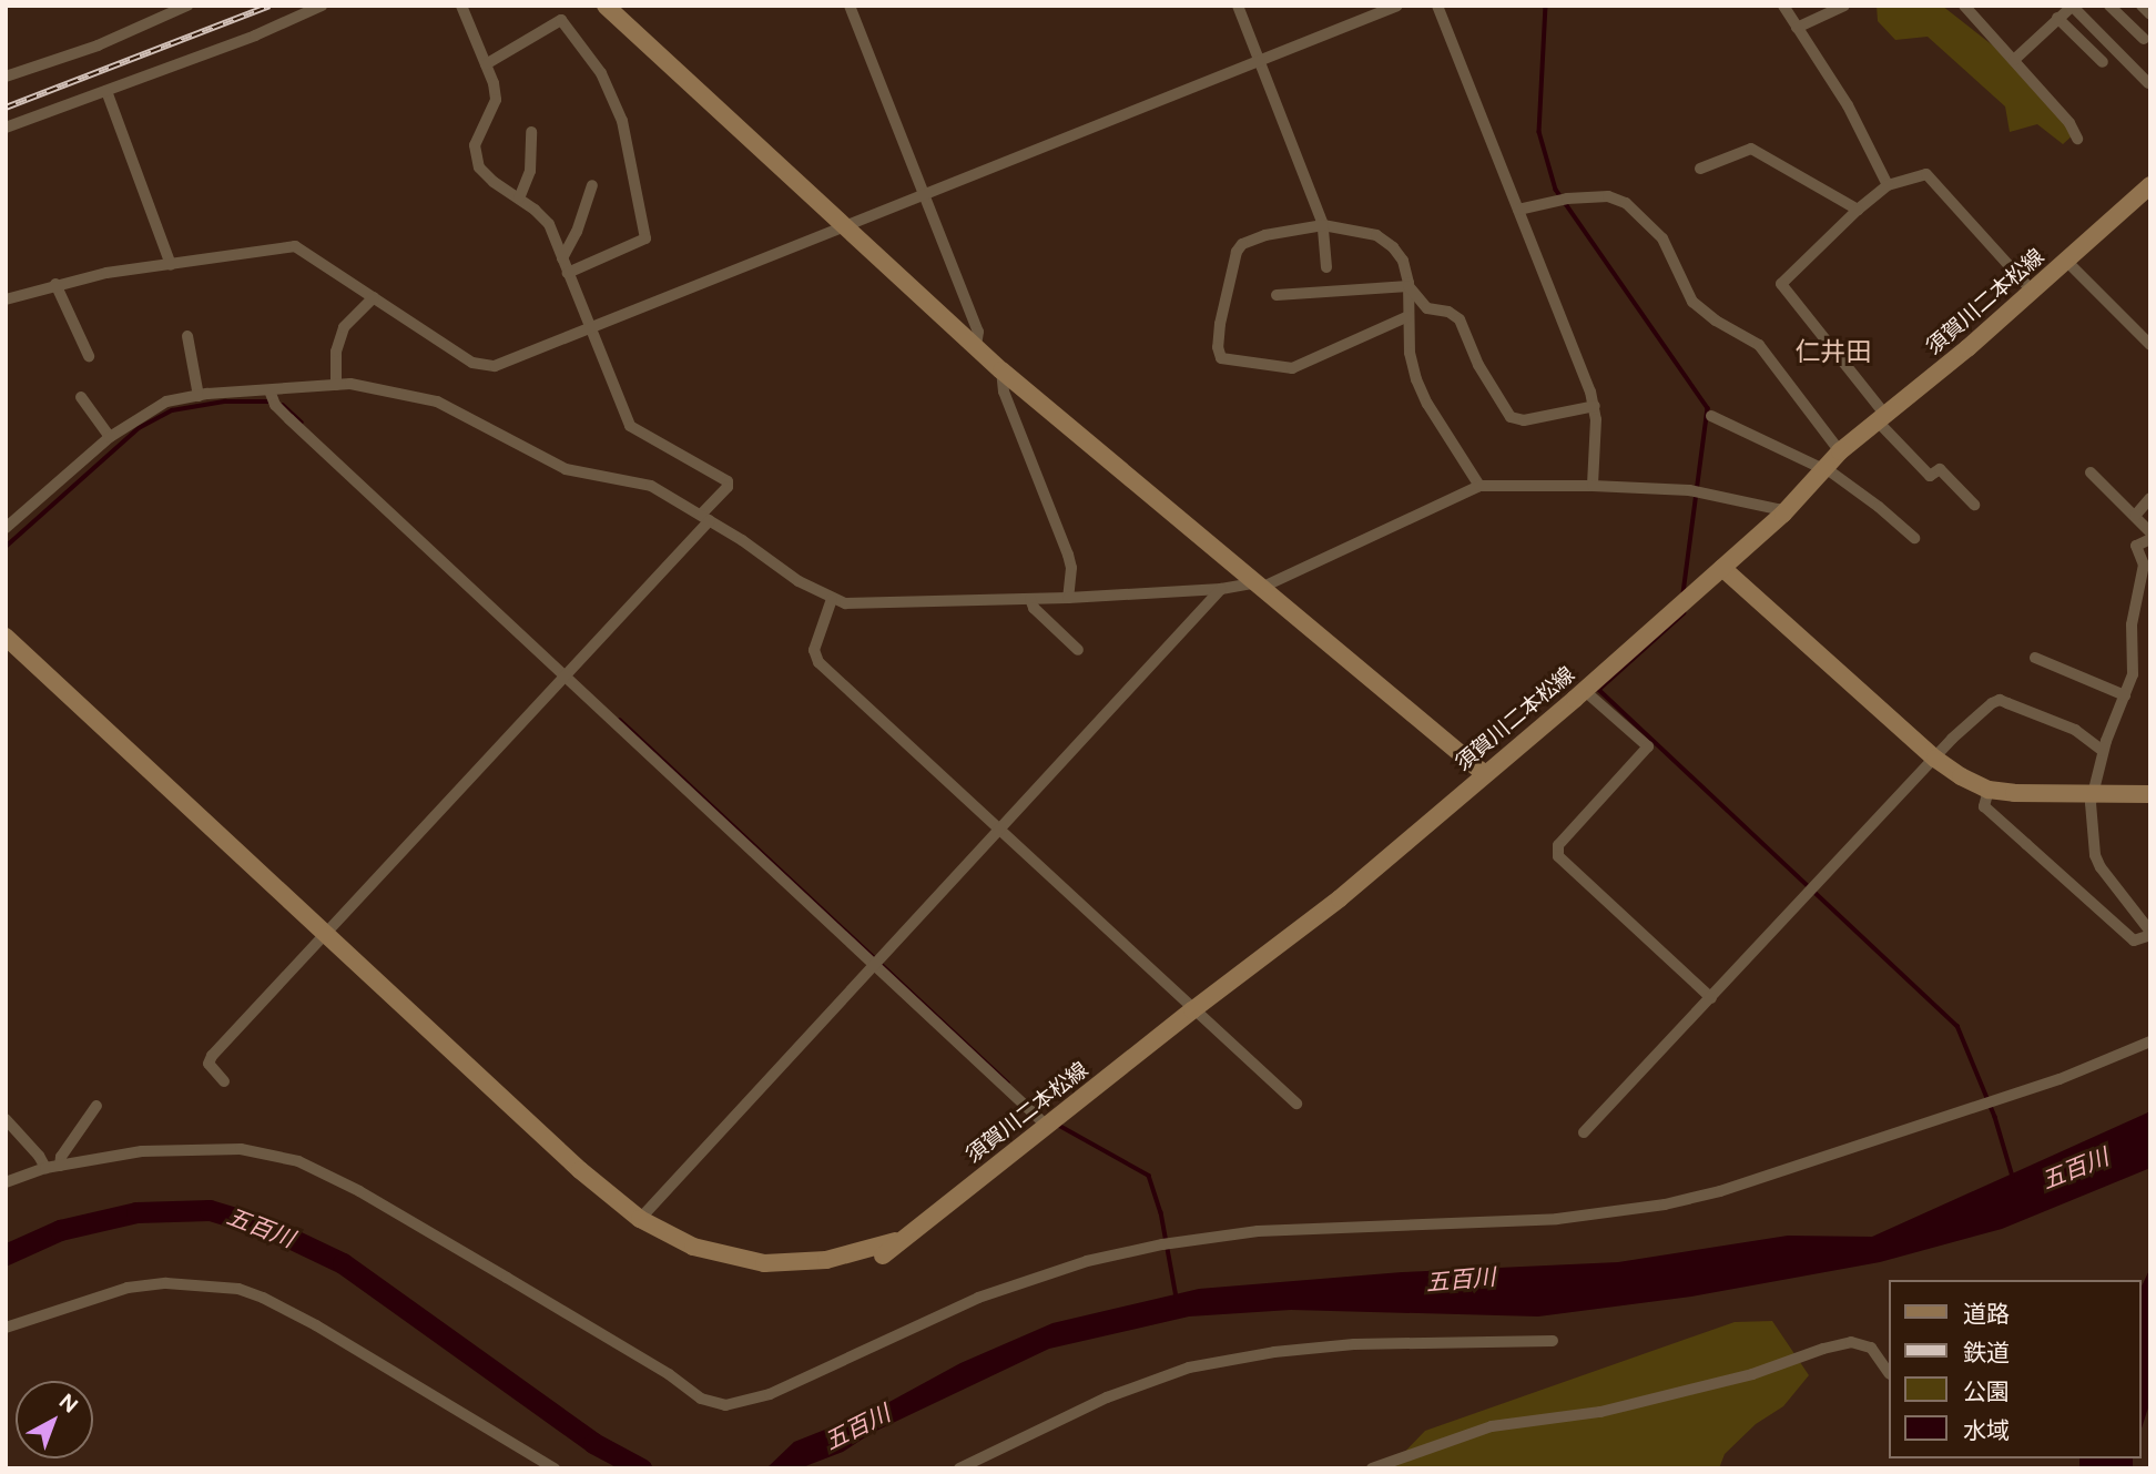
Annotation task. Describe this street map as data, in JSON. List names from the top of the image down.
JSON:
{
  "streets": {
    "street": ["須賀川二本松線"]
  },
  "districts": ["仁井田"],
  "water": ["五百川"],
  "legend": [
    "道路",
    "鉄道",
    "公園",
    "水域"
  ],
  "north": "top right"
}
